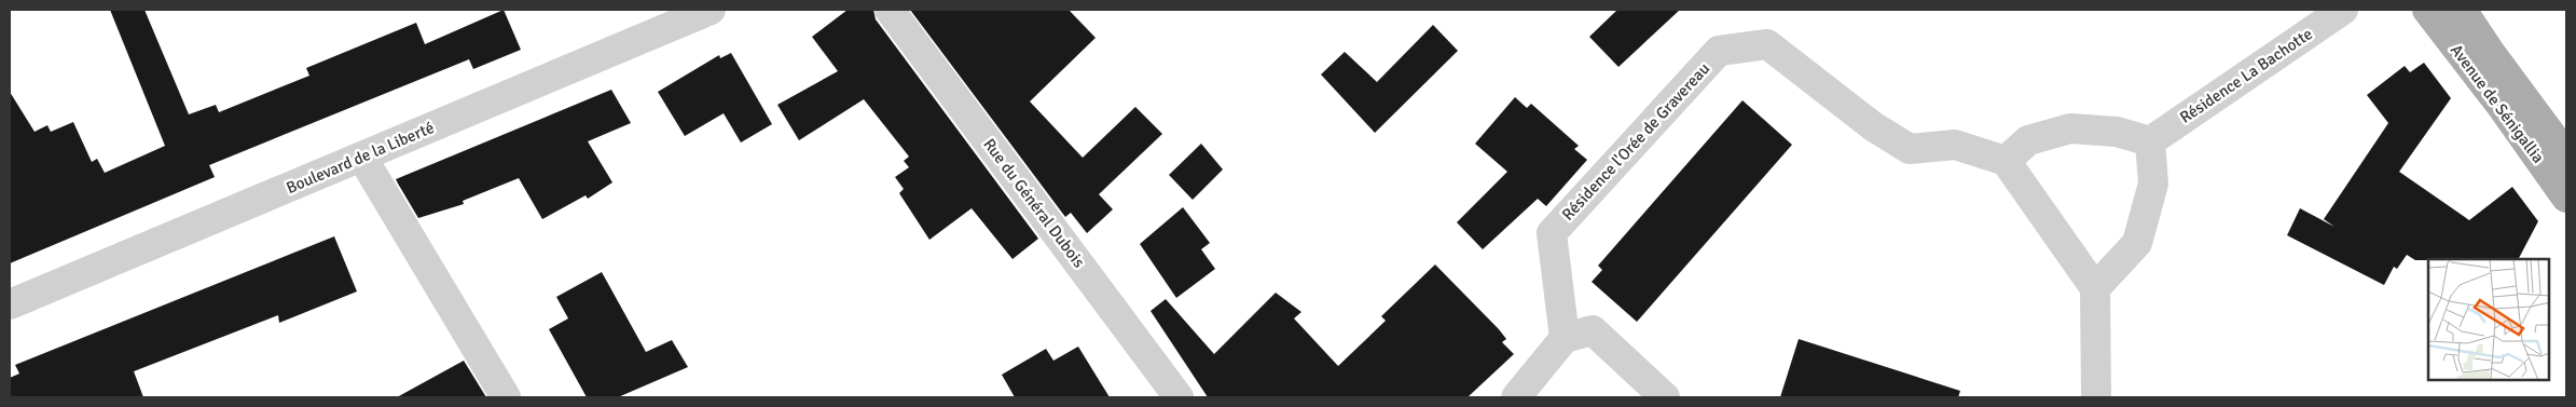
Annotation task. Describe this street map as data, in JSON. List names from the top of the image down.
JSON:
{
  "streets": {
    "main road": ["Avenue de Sénigallia"],
    "street": [
      "Résidence La Bachotte",
      "Résidence l'Orée de Gravereau",
      "Boulevard de la Liberté",
      "Rue du Général Dubois"
    ]
  }
}
